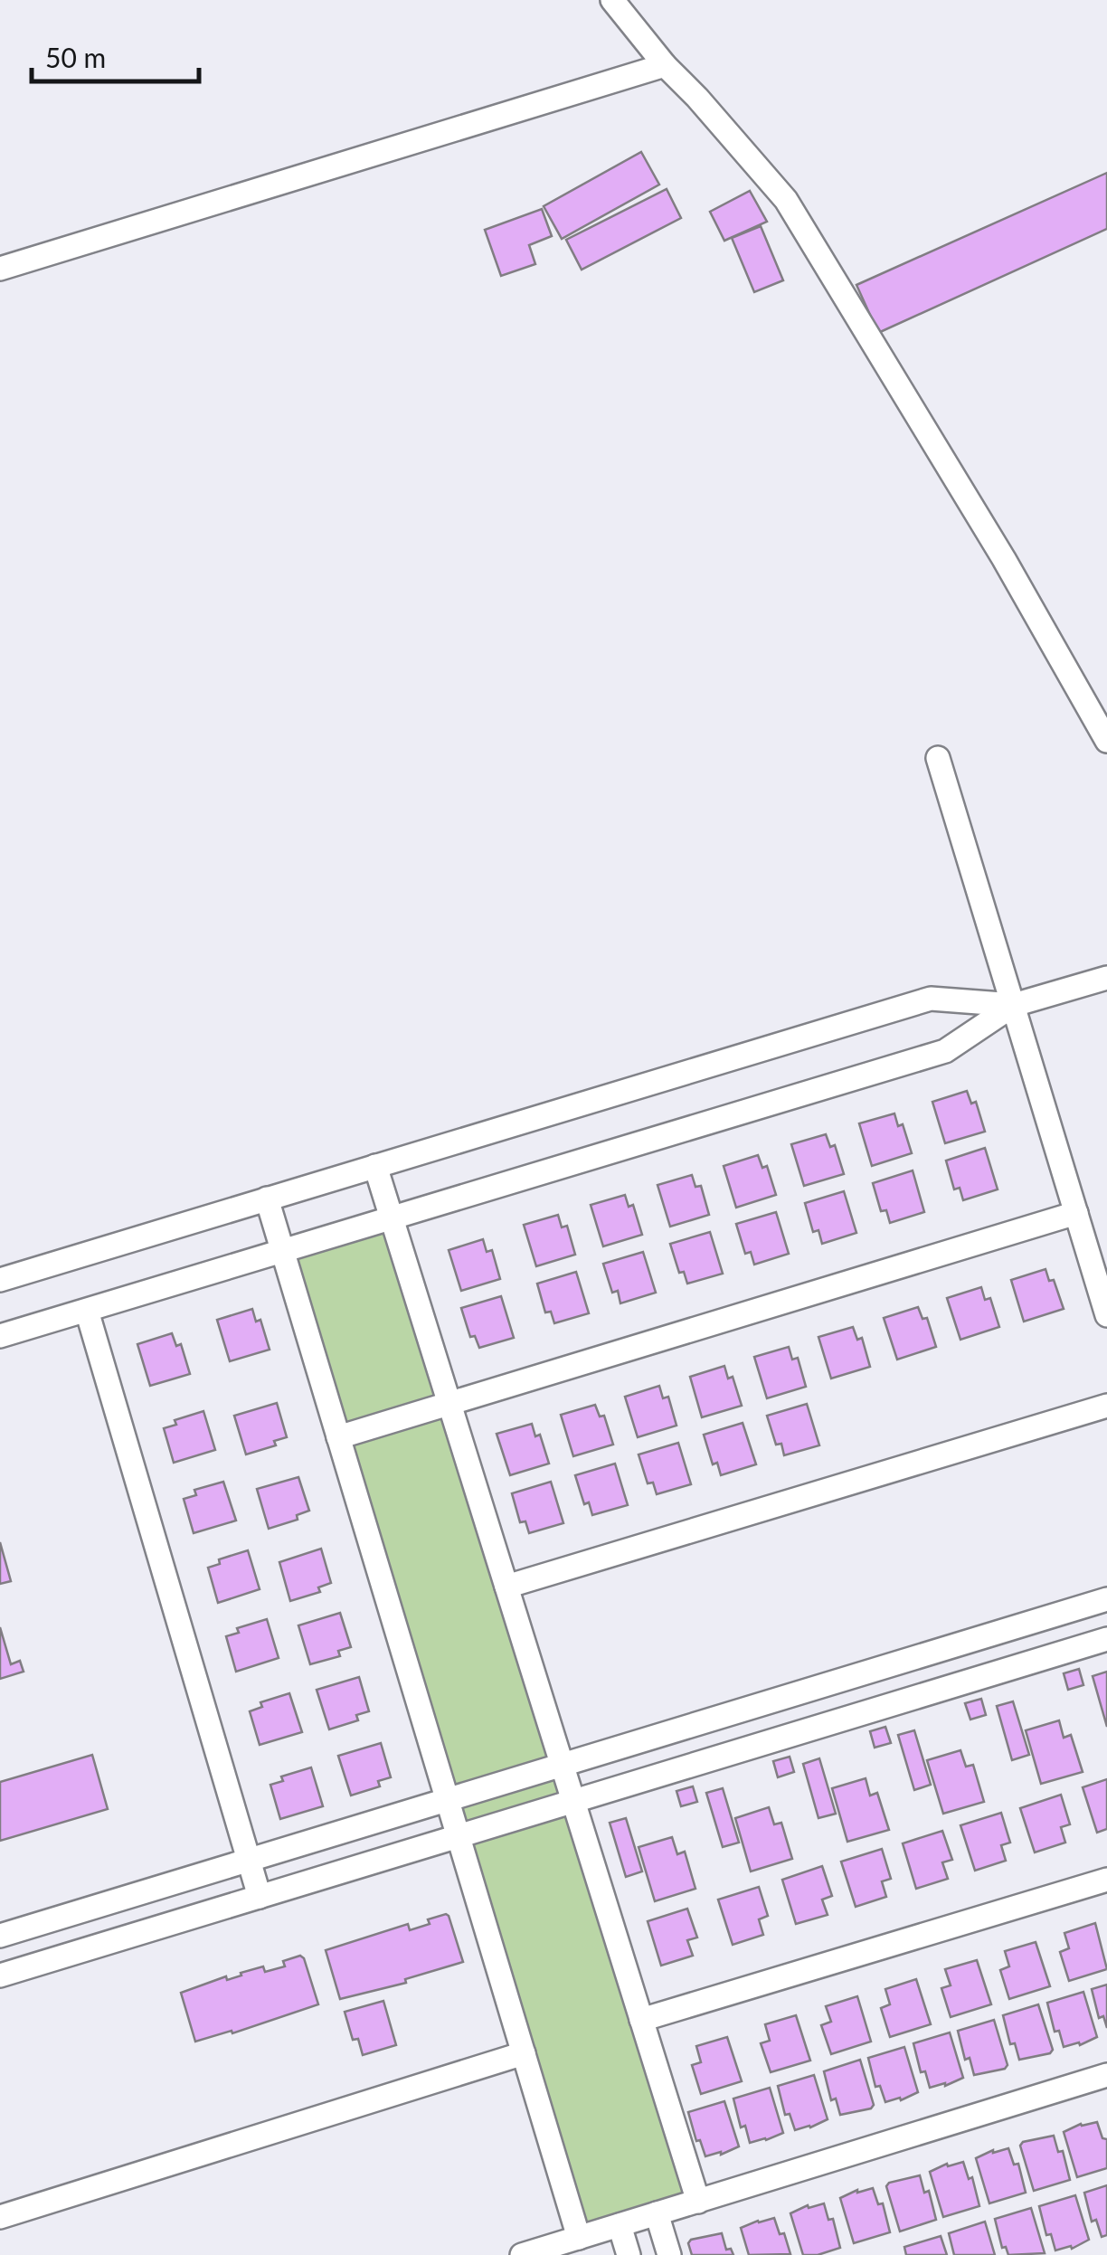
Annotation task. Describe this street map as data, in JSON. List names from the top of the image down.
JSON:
{
  "scale_bar": "50 m"
}
